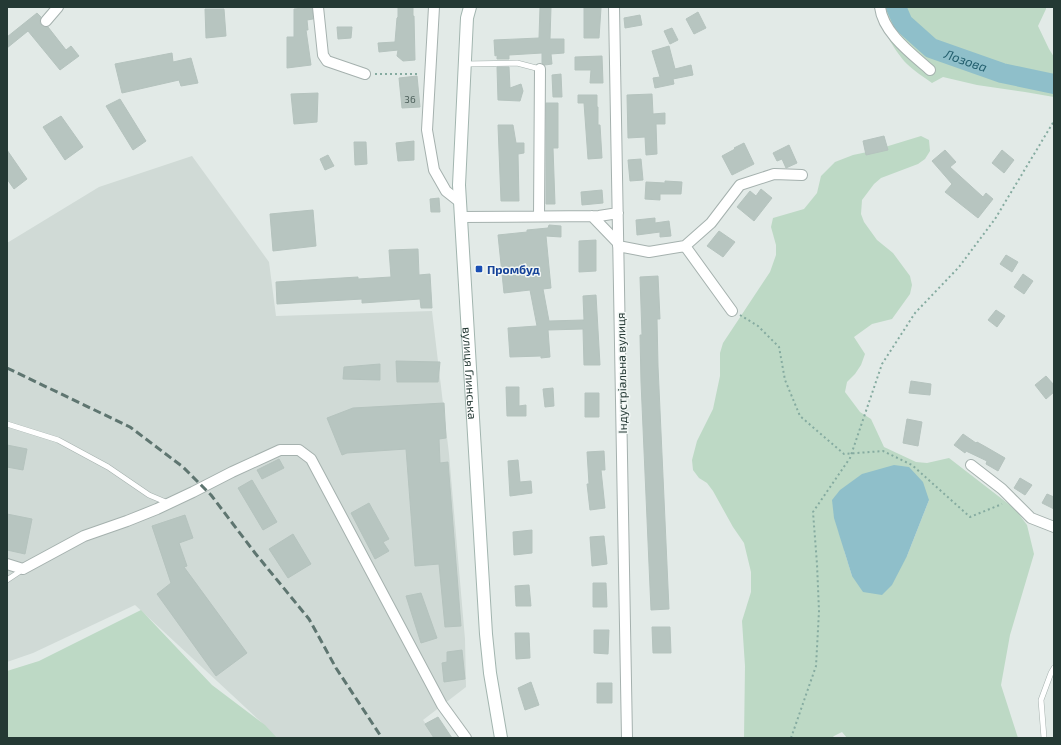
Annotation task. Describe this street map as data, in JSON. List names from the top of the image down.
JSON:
{
  "streets": {
    "main road": ["вулиця Глинська"],
    "street": ["Індустріальна вулиця"]
  },
  "water": ["Лозова"],
  "places": {
    "transit": ["Промбуд"]
  },
  "house_numbers": ["36"]
}
